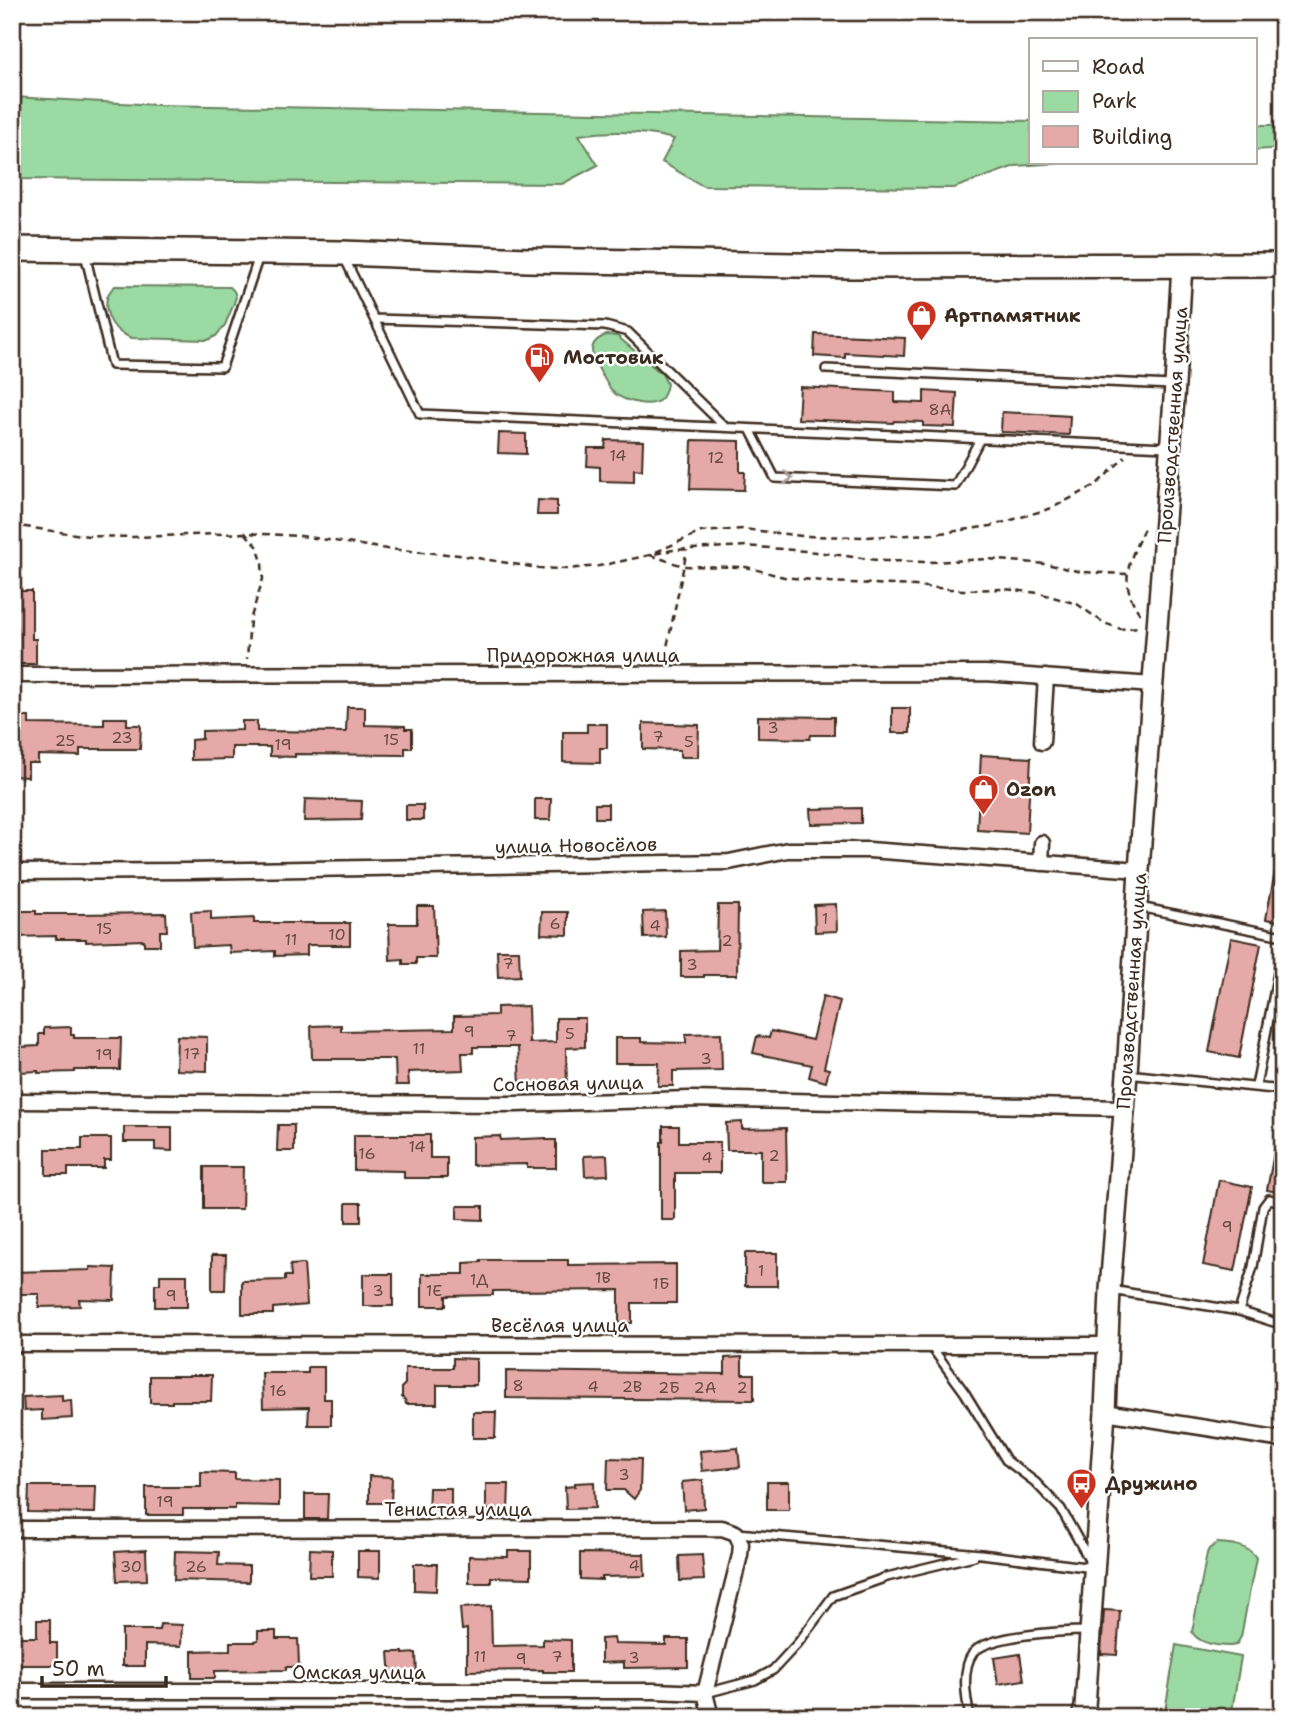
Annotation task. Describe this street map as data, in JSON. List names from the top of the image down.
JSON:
{
  "streets": {
    "street": [
      "Производственная улица",
      "Придорожная улица",
      "улица Новосёлов",
      "Сосновая улица",
      "Весёлая улица",
      "Тенистая улица",
      "Омская улица"
    ]
  },
  "crossings": [
    ["Производственная улица", "Придорожная улица"],
    ["Производственная улица", "улица Новосёлов"],
    ["Производственная улица", "Сосновая улица"],
    ["Производственная улица", "Весёлая улица"]
  ],
  "places": {
    "shop": ["Артпамятник", "Ozon"],
    "fuel station": ["Мостовик"],
    "bus stop": ["Дружино"]
  },
  "house_numbers": [
    "8А",
    "14",
    "12",
    "3",
    "7",
    "23",
    "15",
    "25",
    "5",
    "19",
    "1",
    "6",
    "4",
    "15",
    "10",
    "11",
    "2",
    "7",
    "3",
    "9",
    "5",
    "7",
    "11",
    "17",
    "19",
    "3",
    "14",
    "16",
    "2",
    "4",
    "9",
    "1",
    "1В",
    "1Д",
    "1Б",
    "3",
    "1Е",
    "9",
    "8",
    "4",
    "2В",
    "2Б",
    "2А",
    "2",
    "16",
    "3",
    "19",
    "4",
    "30",
    "26",
    "11",
    "7",
    "3",
    "9"
  ],
  "legend": ["Road", "Park", "Building"],
  "scale_bar": "50 m"
}
